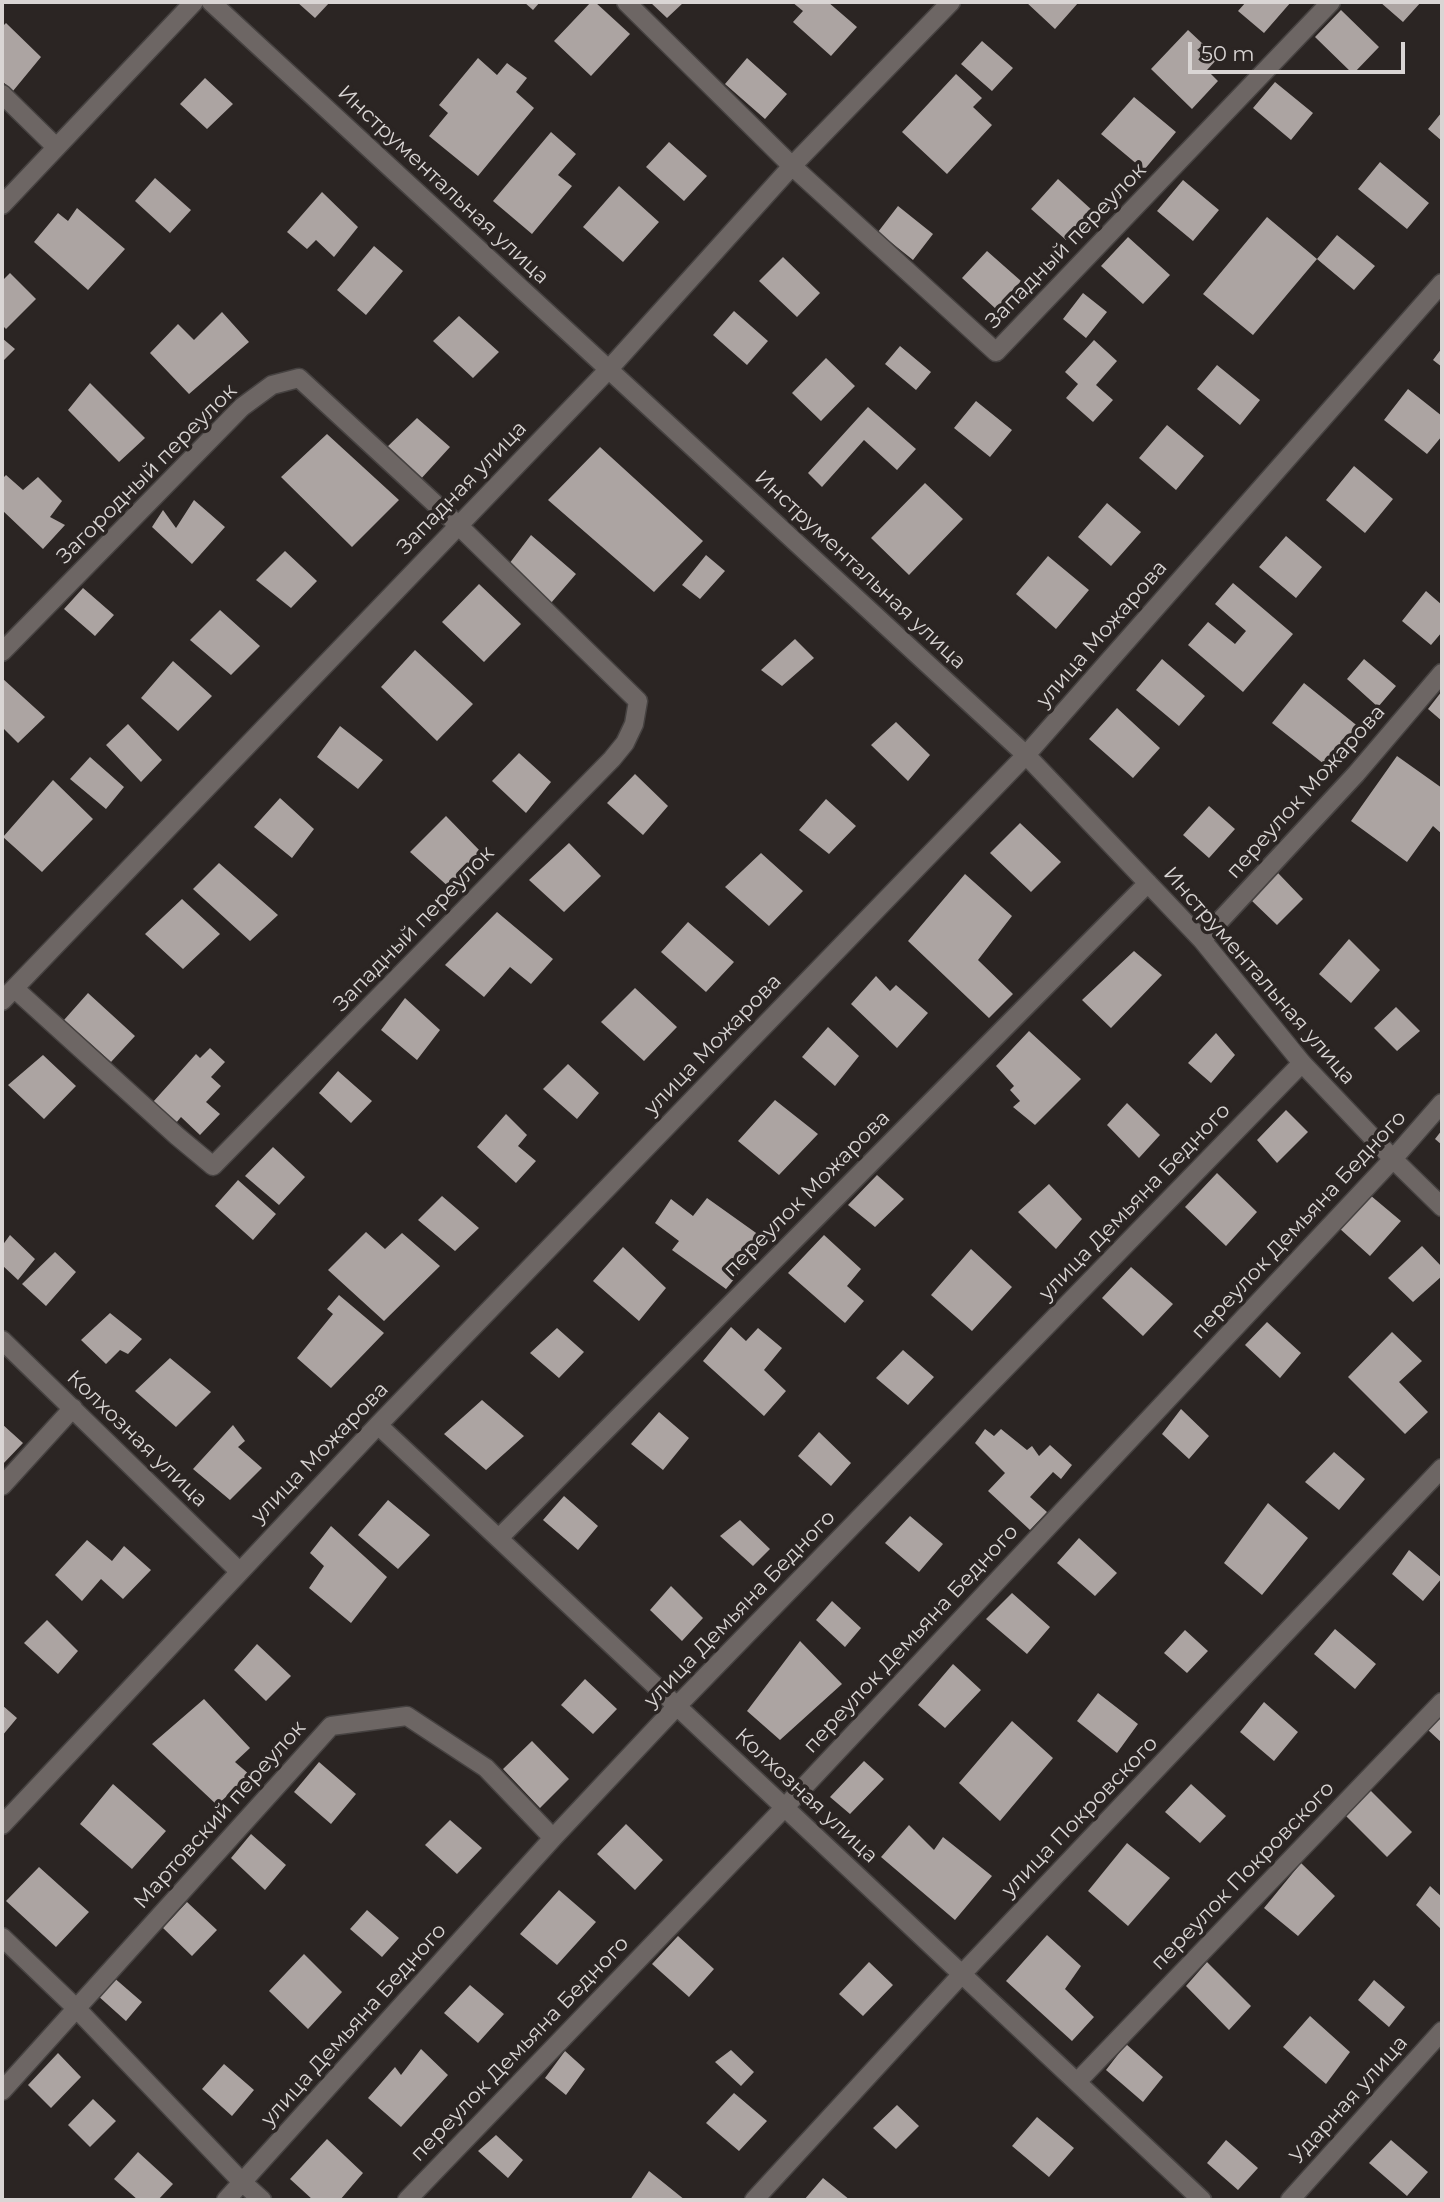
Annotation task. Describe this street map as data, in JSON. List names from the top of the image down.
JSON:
{
  "streets": {
    "street": [
      "Инструментальная улица",
      "Западный переулок",
      "Загородный переулок",
      "Западная улица",
      "улица Можарова",
      "переулок Можарова",
      "улица Демьяна Бедного",
      "переулок Демьяна Бедного",
      "Колхозная улица",
      "Мартовский переулок",
      "улица Покровского",
      "переулок Покровского",
      "Ударная улица"
    ]
  },
  "crossings": [
    ["Инструментальная улица", "Западная улица"],
    ["Инструментальная улица", "улица Можарова"],
    ["Инструментальная улица", "переулок Можарова"],
    ["Инструментальная улица", "улица Демьяна Бедного"],
    ["Инструментальная улица", "переулок Демьяна Бедного"],
    ["Западный переулок", "Загородный переулок"],
    ["Западный переулок", "Западная улица"],
    ["Загородный переулок", "Западная улица"],
    ["улица Можарова", "Колхозная улица"],
    ["переулок Можарова", "Колхозная улица"],
    ["улица Демьяна Бедного", "Колхозная улица"],
    ["улица Демьяна Бедного", "Мартовский переулок"],
    ["переулок Демьяна Бедного", "Колхозная улица"],
    ["Колхозная улица", "улица Покровского"],
    ["Колхозная улица", "переулок Покровского"]
  ],
  "scale_bar": "50 m"
}
